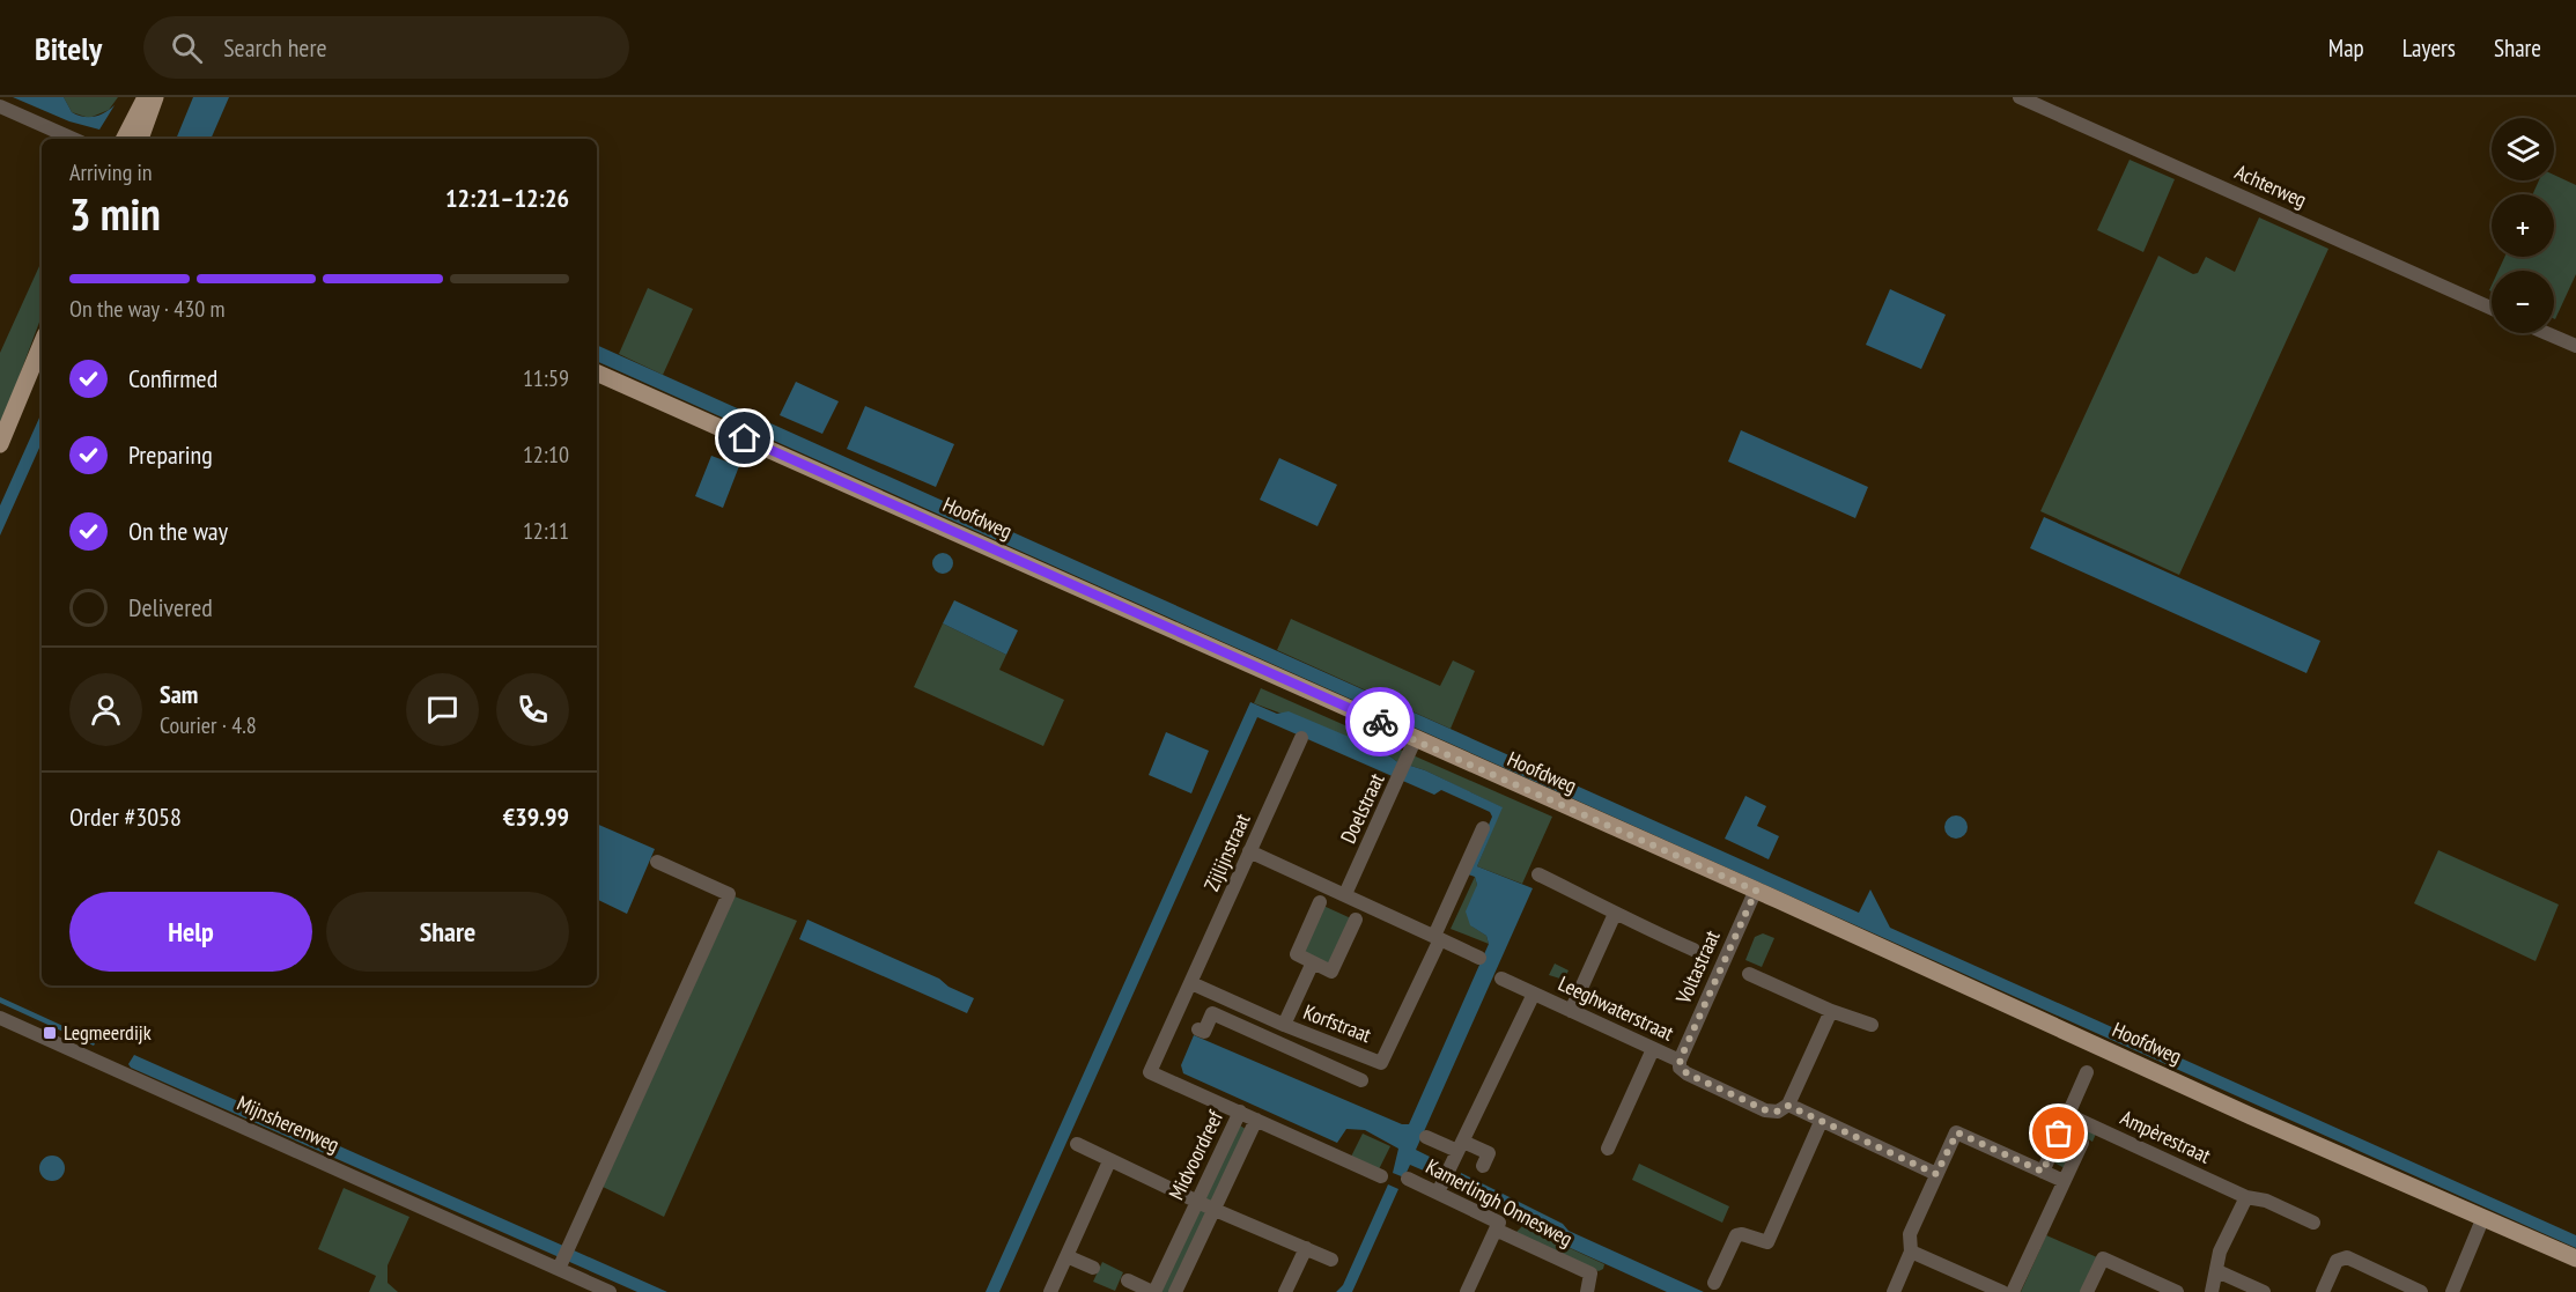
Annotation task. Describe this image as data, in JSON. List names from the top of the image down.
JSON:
{
  "streets": {
    "main road": ["Hoofdweg"],
    "street": [
      "Achterweg",
      "Doelstraat",
      "Zijlijnstraat",
      "Voltastraat",
      "Leeghwaterstraat",
      "Korfstraat",
      "Mijnsherenweg",
      "Ampèrestraat",
      "Midvoordreef",
      "Kamerlingh Onnesweg"
    ]
  },
  "crossings": [
    ["Hoofdweg", "Doelstraat"],
    ["Hoofdweg", "Voltastraat"],
    ["Zijlijnstraat", "Korfstraat"],
    ["Zijlijnstraat", "Midvoordreef"],
    ["Voltastraat", "Leeghwaterstraat"],
    ["Leeghwaterstraat", "Kamerlingh Onnesweg"]
  ],
  "places": {
    "transit": ["Legmeerdijk"]
  },
  "page": {
    "header": "Bitely",
    "search": "Search here",
    "nav": ["Map", "Layers", "Share"],
    "map_buttons": ["+", "−"],
    "heading": ["3 min", "Arriving in", "12:21–12:26"],
    "panel": [
      "Sam",
      "Courier · 4.8",
      "Order #3058",
      "€39.99"
    ],
    "bar": "On the way · 430 m",
    "list": [
      ["Confirmed", "11:59"],
      ["Preparing", "12:10"],
      ["On the way", "12:11"],
      "Delivered"
    ],
    "buttons": ["Help", "Share"]
  }
}
